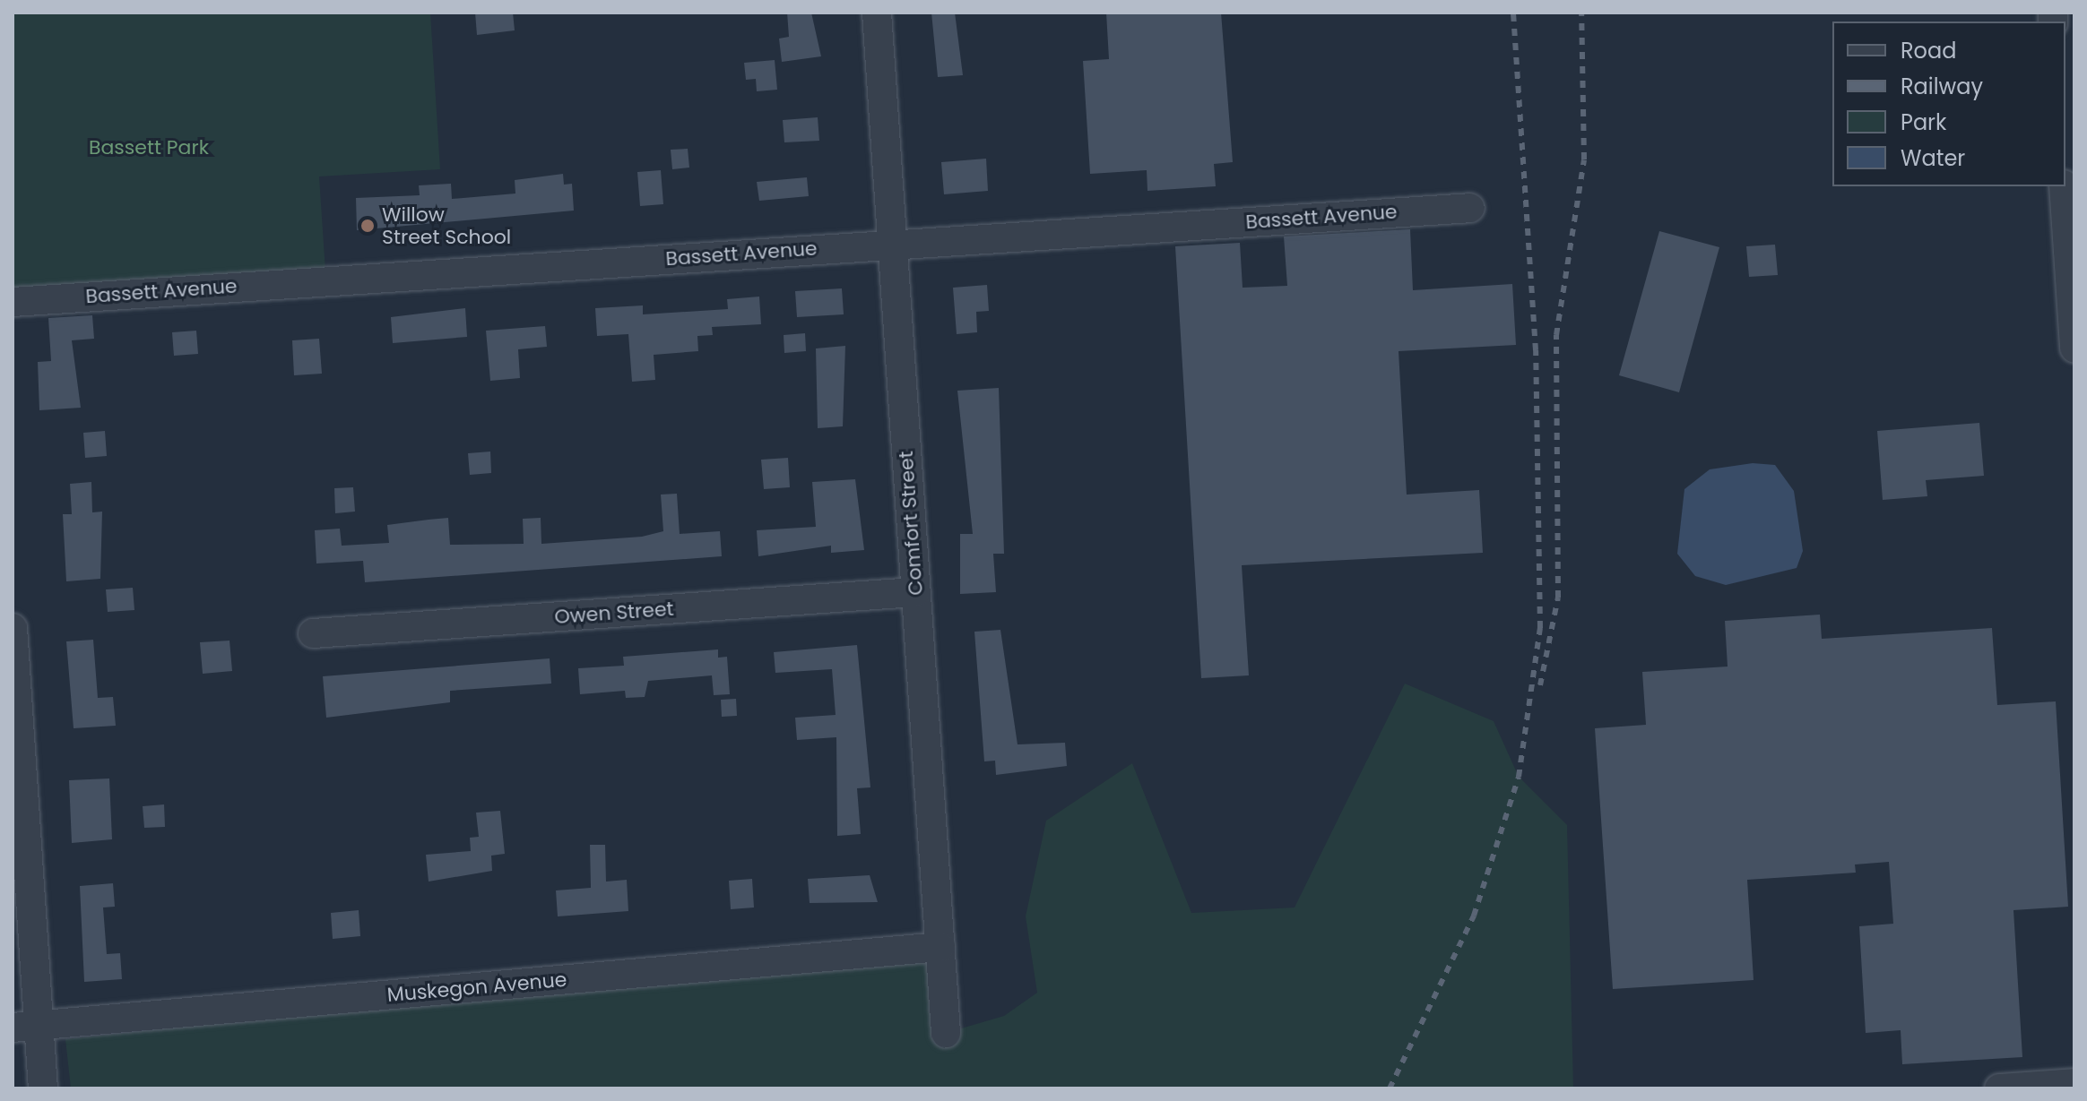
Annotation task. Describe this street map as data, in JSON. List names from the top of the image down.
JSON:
{
  "streets": {
    "street": [
      "Bassett Avenue",
      "Comfort Street",
      "Owen Street",
      "Muskegon Avenue"
    ]
  },
  "crossings": [
    ["Bassett Avenue", "Comfort Street"],
    ["Comfort Street", "Owen Street"],
    ["Comfort Street", "Muskegon Avenue"]
  ],
  "parks": ["Bassett Park"],
  "places": ["Willow Street School"],
  "legend": [
    "Road",
    "Railway",
    "Park",
    "Water"
  ]
}
